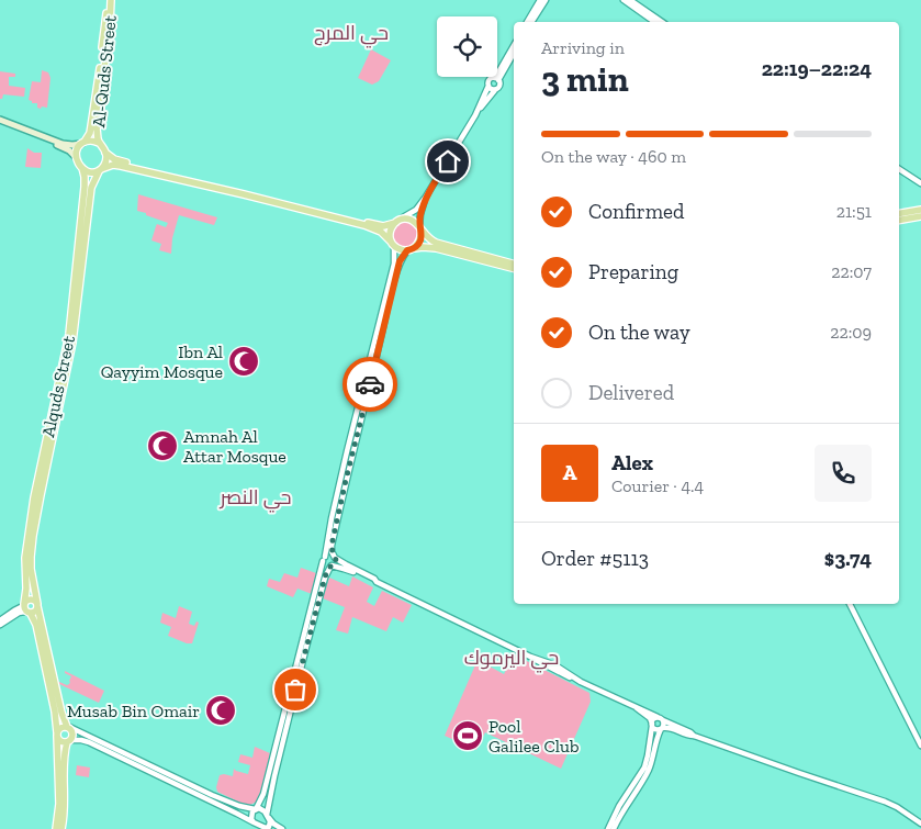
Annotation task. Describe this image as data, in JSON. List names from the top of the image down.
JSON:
{
  "streets": {
    "main road": ["Al-Quds Street", "Alquds Street"]
  },
  "crossings": [
    ["Al-Quds Street", "Alquds Street"]
  ],
  "districts": ["حي المرج", "حي النصر", "حي اليرموك"],
  "places": {
    "mosque": ["Ibn Al Qayyim Mosque", "Amnah Al Attar Mosque", "Musab Bin Omair"],
    "sports": ["Pool Galilee Club"]
  },
  "page": {
    "heading": ["3 min", "Arriving in", "22:19–22:24"],
    "panel": [
      "Alex",
      "Courier · 4.4",
      "Order #5113",
      "$3.74"
    ],
    "bar": "On the way · 460 m",
    "list": [
      ["Confirmed", "21:51"],
      ["Preparing", "22:07"],
      ["On the way", "22:09"],
      "Delivered"
    ],
    "round": "A"
  }
}
